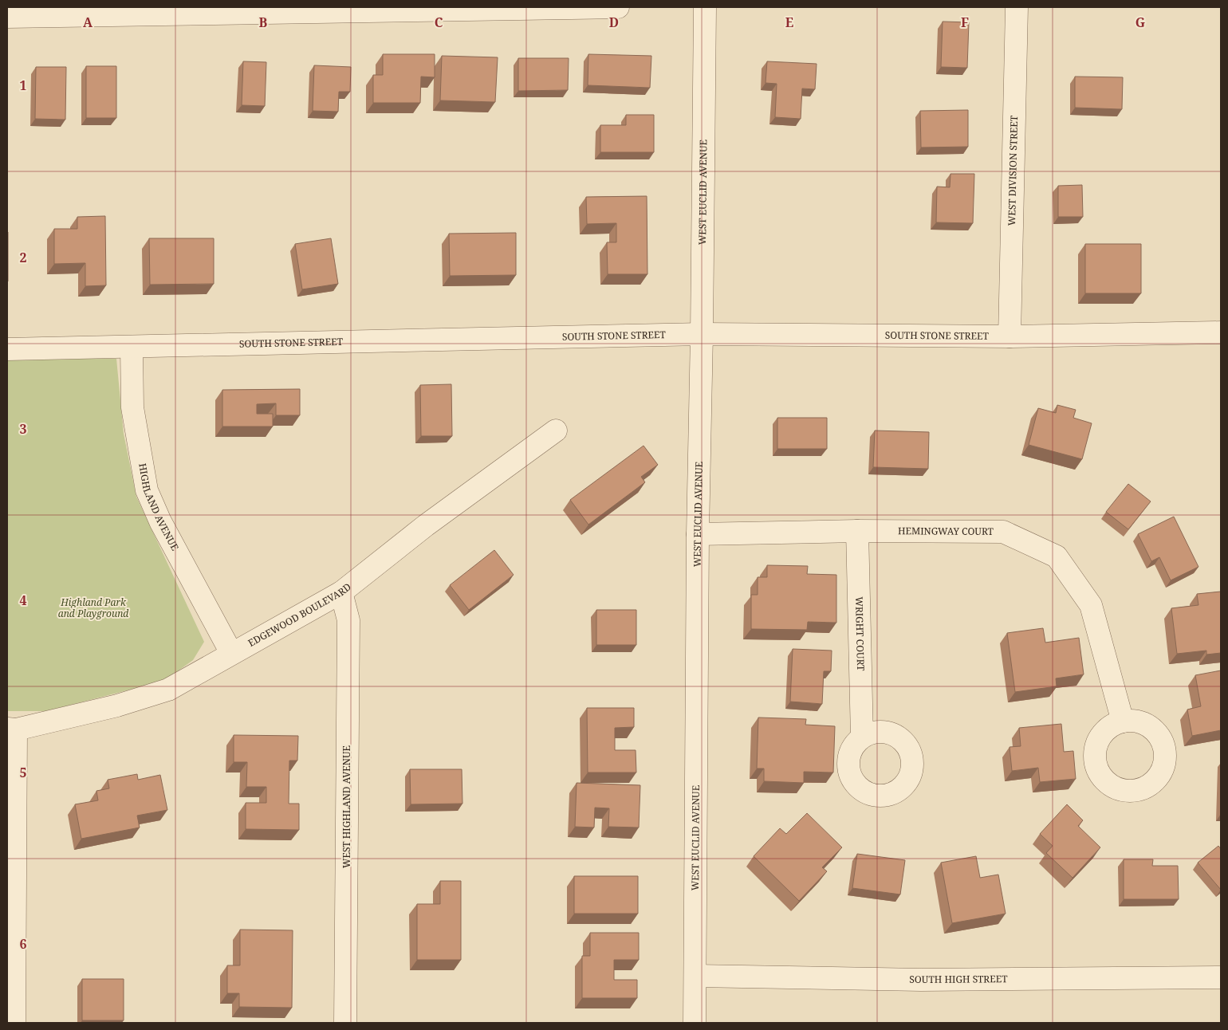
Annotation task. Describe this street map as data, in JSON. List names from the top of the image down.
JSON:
{
  "streets": {
    "street": [
      "WEST DIVISION STREET",
      "WEST EUCLID AVENUE",
      "SOUTH STONE STREET",
      "HIGHLAND AVENUE",
      "HEMINGWAY COURT",
      "EDGEWOOD BOULEVARD",
      "WRIGHT COURT",
      "WEST HIGHLAND AVENUE",
      "SOUTH HIGH STREET"
    ]
  },
  "crossings": [
    ["WEST DIVISION STREET", "SOUTH STONE STREET"],
    ["WEST EUCLID AVENUE", "SOUTH STONE STREET"],
    ["WEST EUCLID AVENUE", "HEMINGWAY COURT"],
    ["WEST EUCLID AVENUE", "SOUTH HIGH STREET"],
    ["SOUTH STONE STREET", "HIGHLAND AVENUE"],
    ["HIGHLAND AVENUE", "EDGEWOOD BOULEVARD"],
    ["HEMINGWAY COURT", "WRIGHT COURT"],
    ["EDGEWOOD BOULEVARD", "WEST HIGHLAND AVENUE"]
  ],
  "parks": ["Highland Park and Playground"],
  "grid": {
    "columns": [
      "A",
      "B",
      "C",
      "D",
      "E",
      "F",
      "G"
    ],
    "rows": [
      "1",
      "2",
      "3",
      "4",
      "5",
      "6"
    ]
  }
}
